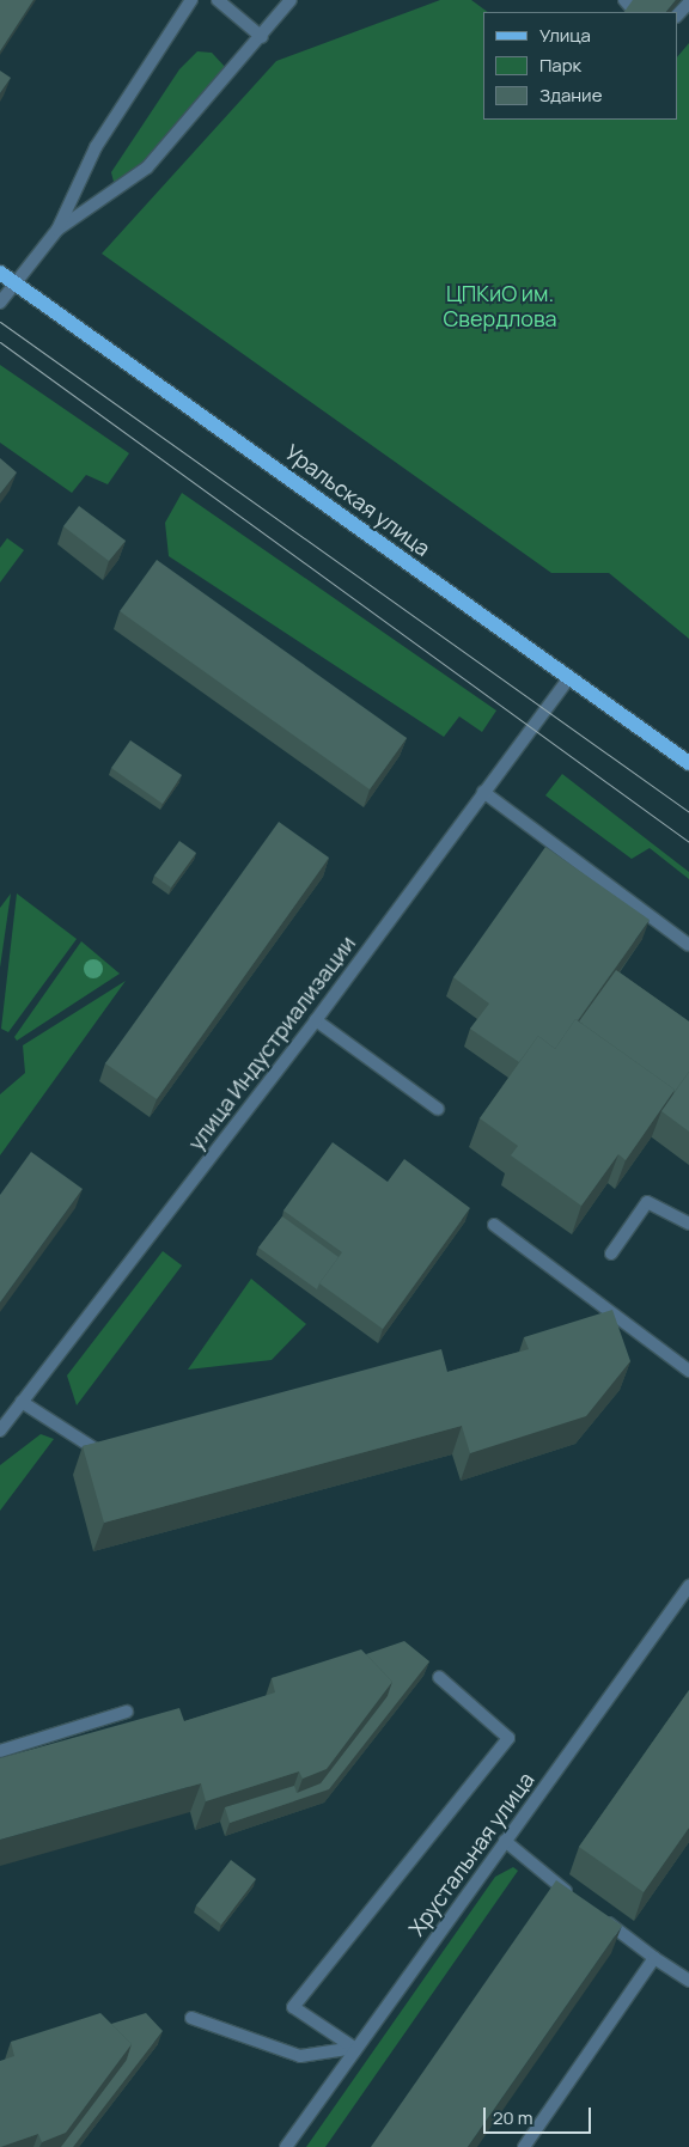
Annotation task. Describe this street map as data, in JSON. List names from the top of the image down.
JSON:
{
  "streets": {
    "main road": ["Уральская улица"],
    "street": ["улица Индустриализации", "Хрустальная улица"]
  },
  "crossings": [
    ["Уральская улица", "улица Индустриализации"]
  ],
  "parks": ["ЦПКиО им. Свердлова"],
  "legend": ["Улица", "Парк", "Здание"],
  "scale_bar": "20 m"
}
